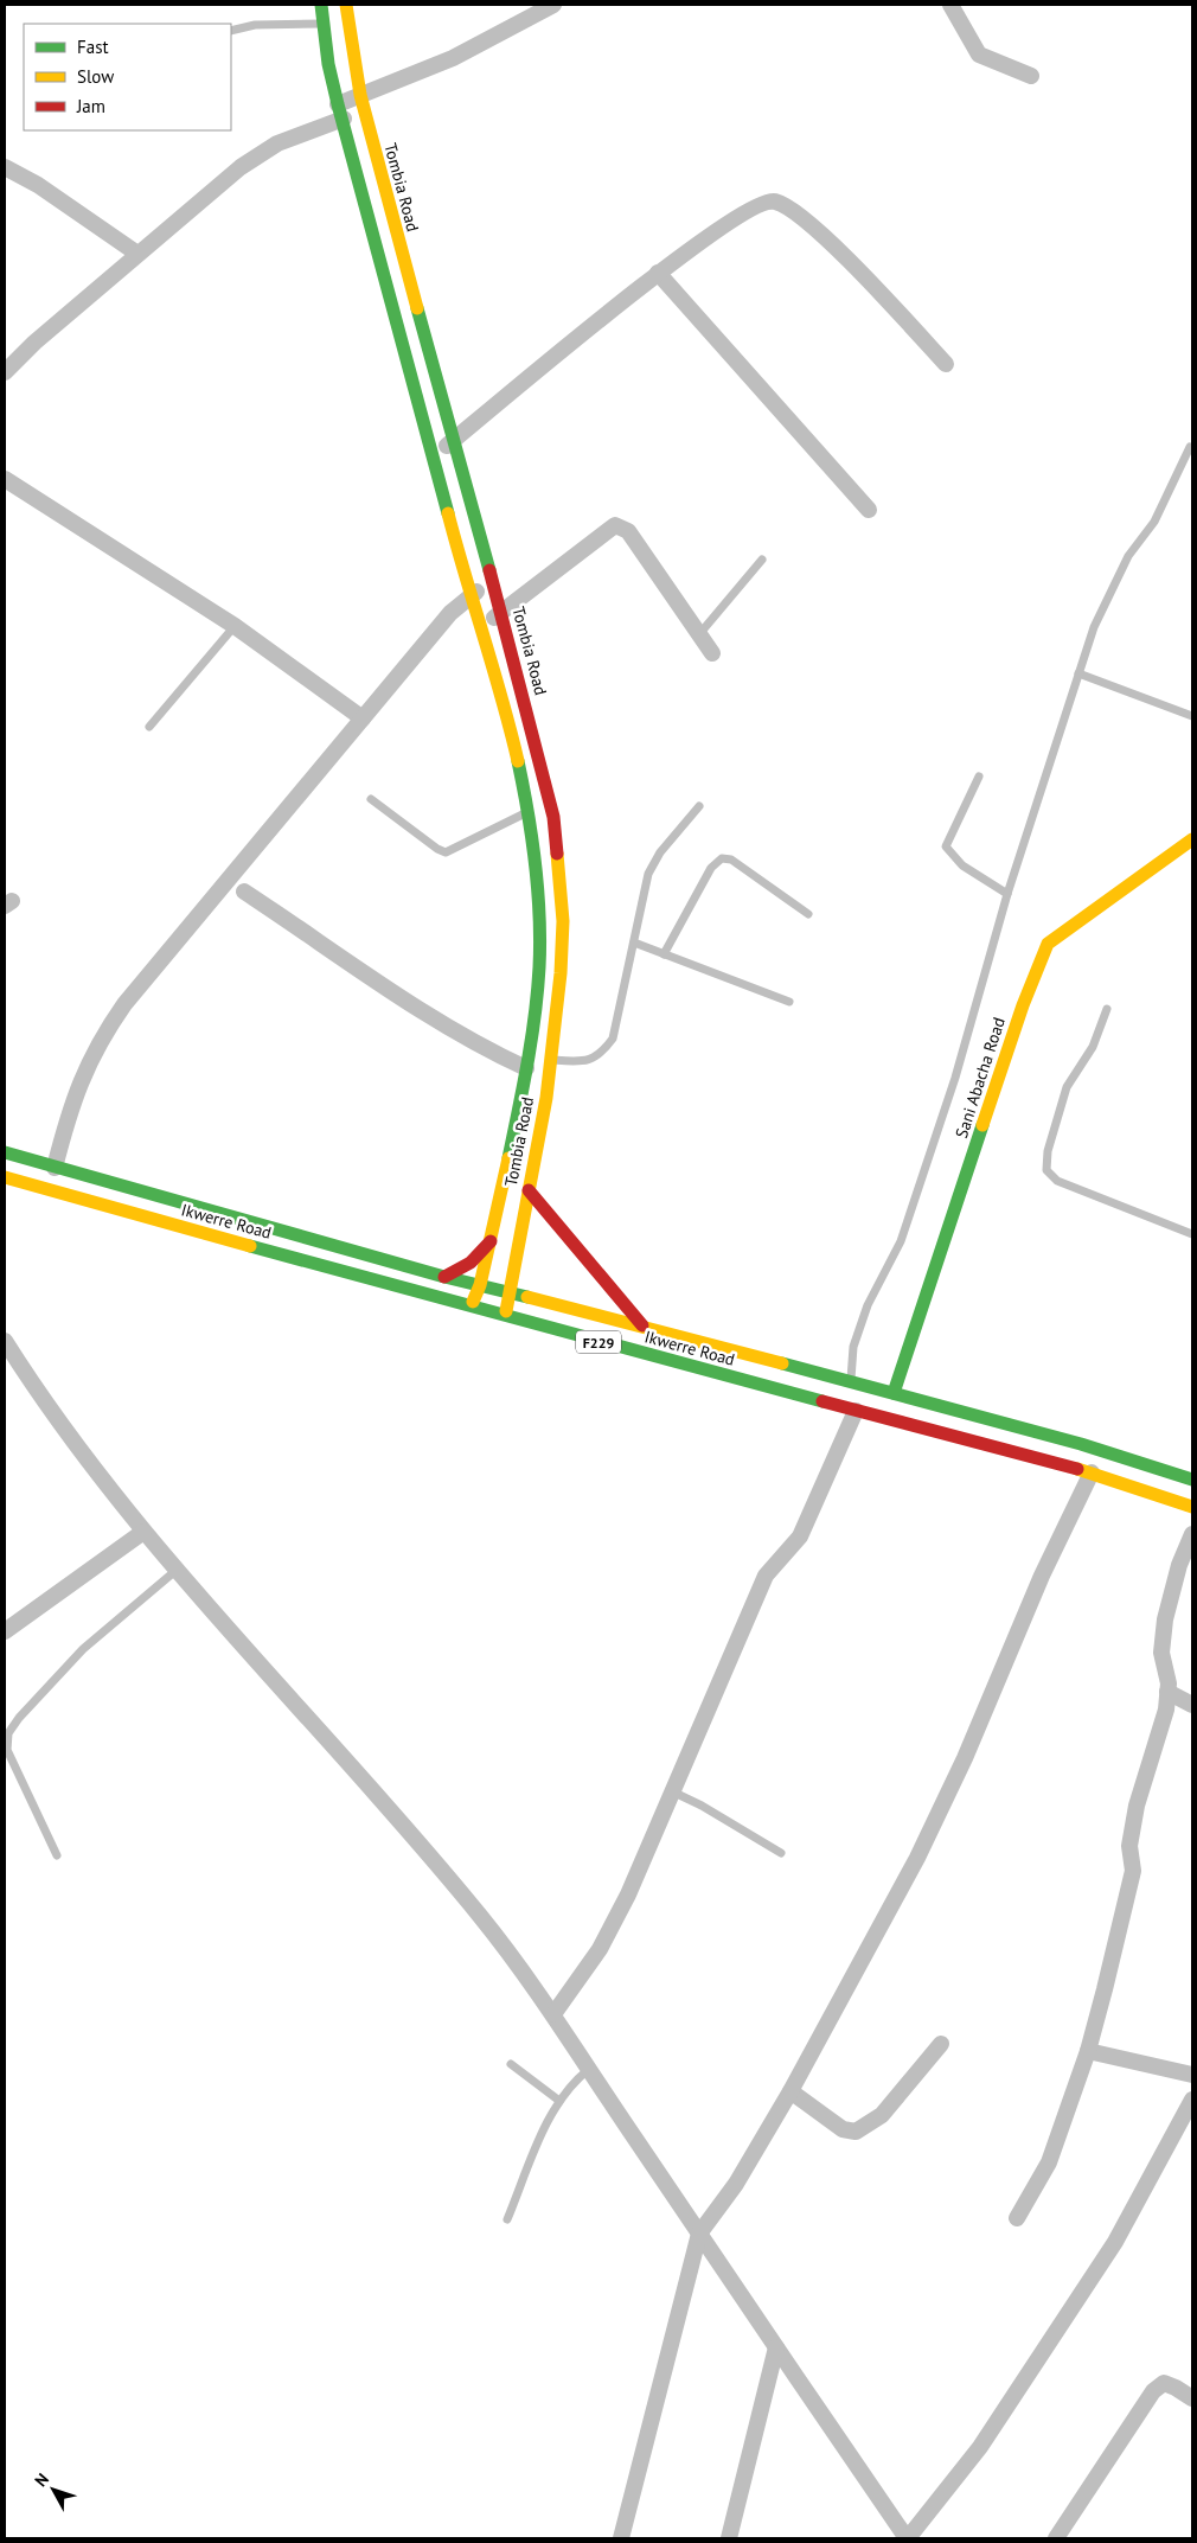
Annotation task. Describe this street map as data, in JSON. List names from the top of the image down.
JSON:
{
  "streets": {
    "main road": [
      "Tombia Road",
      "Sani Abacha Road",
      "Ikwerre Road",
      "F229"
    ]
  },
  "crossings": [
    ["Tombia Road", "Ikwerre Road"],
    ["Sani Abacha Road", "Ikwerre Road"]
  ],
  "legend": ["Fast", "Slow", "Jam"],
  "north": "top left"
}
